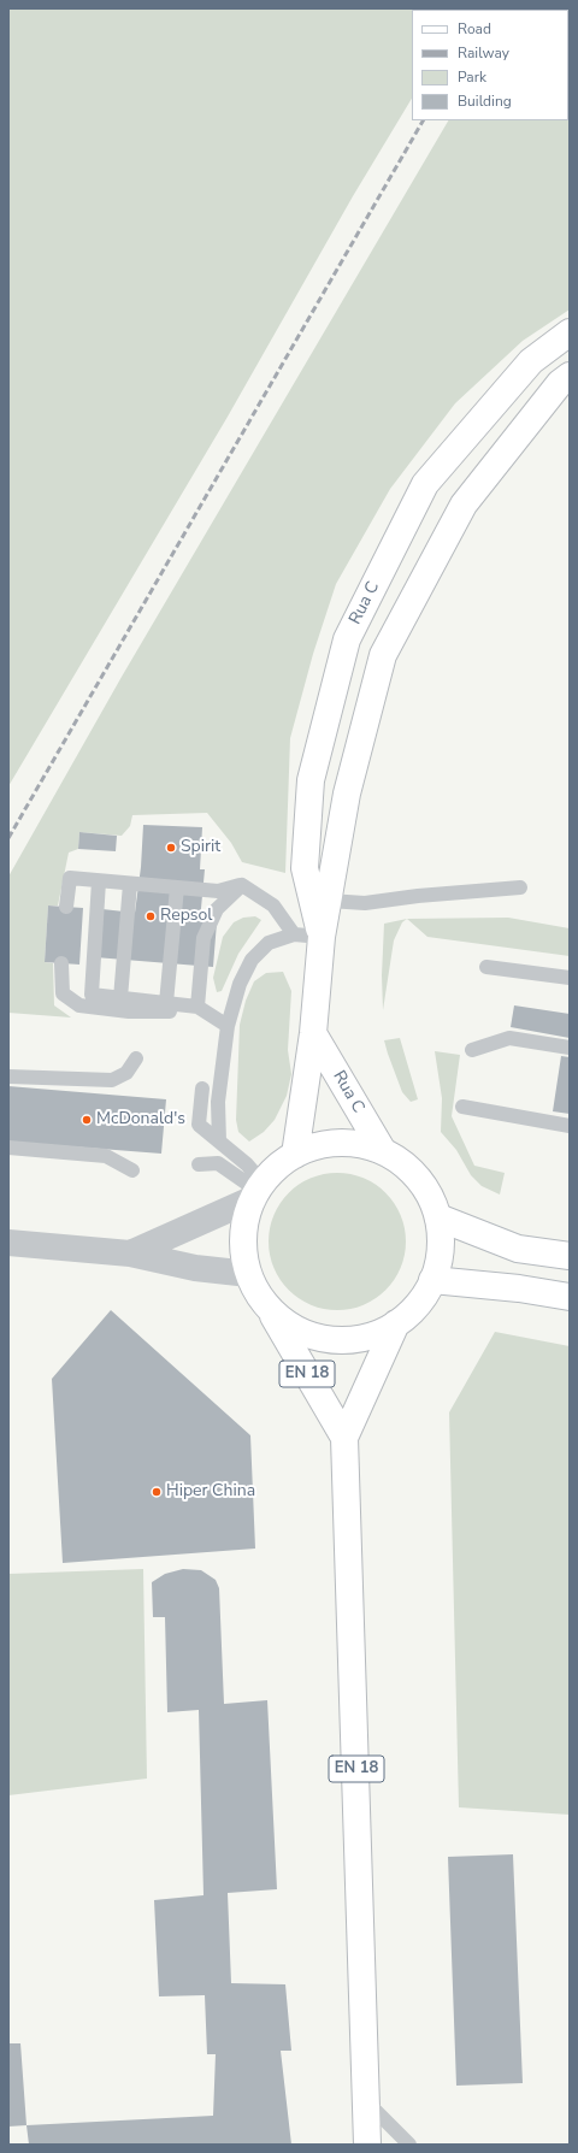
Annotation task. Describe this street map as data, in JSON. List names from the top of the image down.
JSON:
{
  "streets": {
    "main road": ["Rua C", "EN 18"]
  },
  "places": [
    "Spirit",
    "Repsol",
    "McDonald's",
    "Hiper China"
  ],
  "legend": [
    "Road",
    "Railway",
    "Park",
    "Building"
  ]
}
